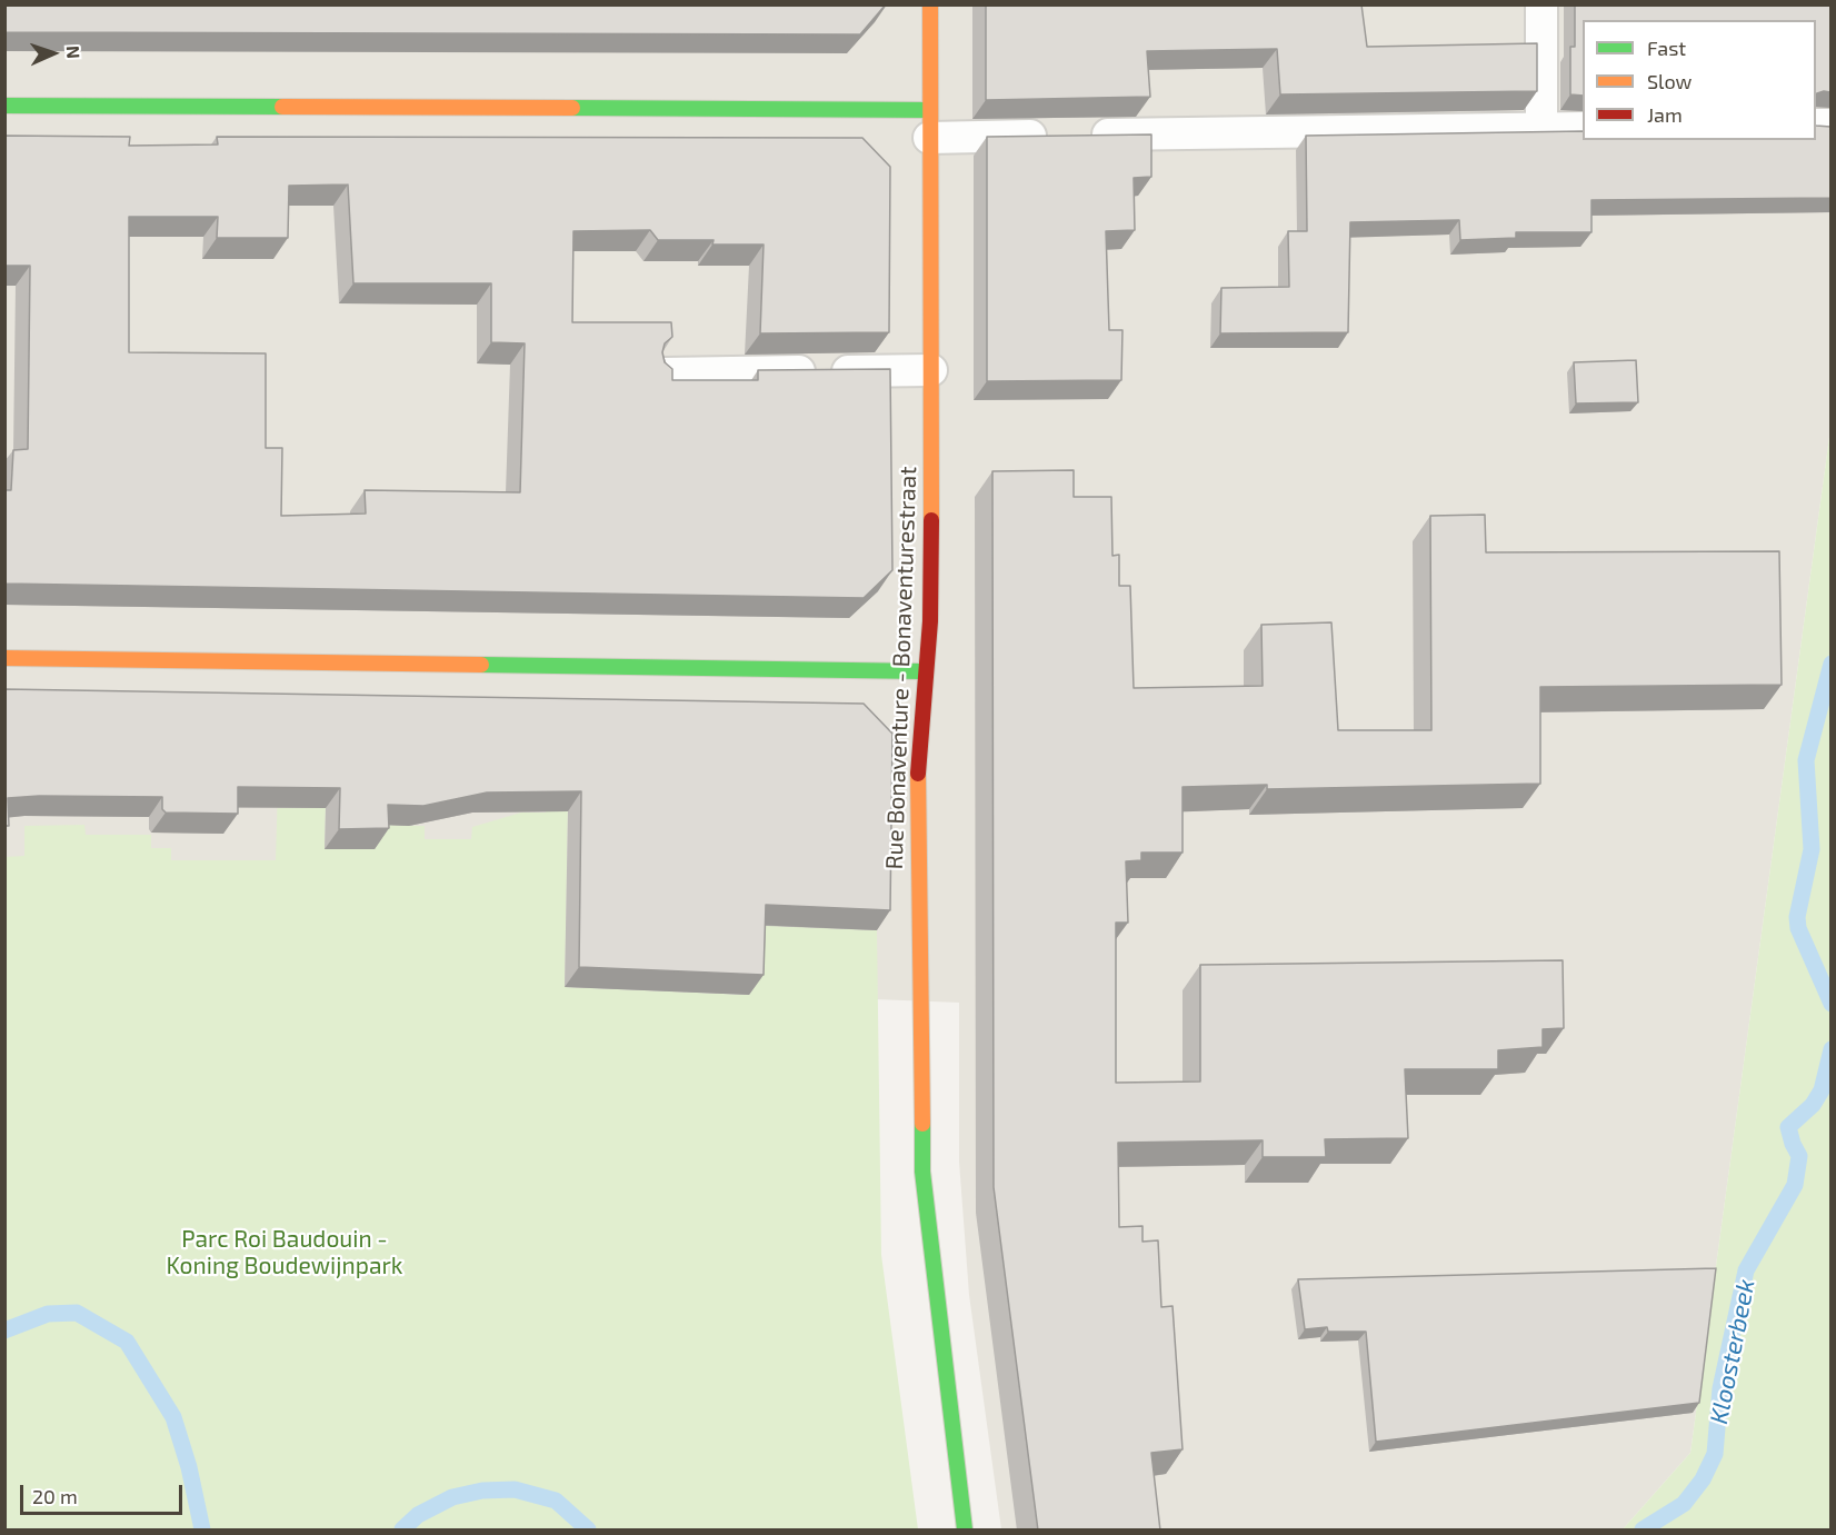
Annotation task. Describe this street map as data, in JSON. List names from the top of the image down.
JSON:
{
  "streets": {
    "street": ["Rue Bonaventure - Bonaventurestraat"]
  },
  "water": ["Kloosterbeek"],
  "parks": ["Parc Roi Baudouin - Koning Boudewijnpark"],
  "legend": ["Fast", "Slow", "Jam"],
  "scale_bar": "20 m",
  "north": "right"
}
